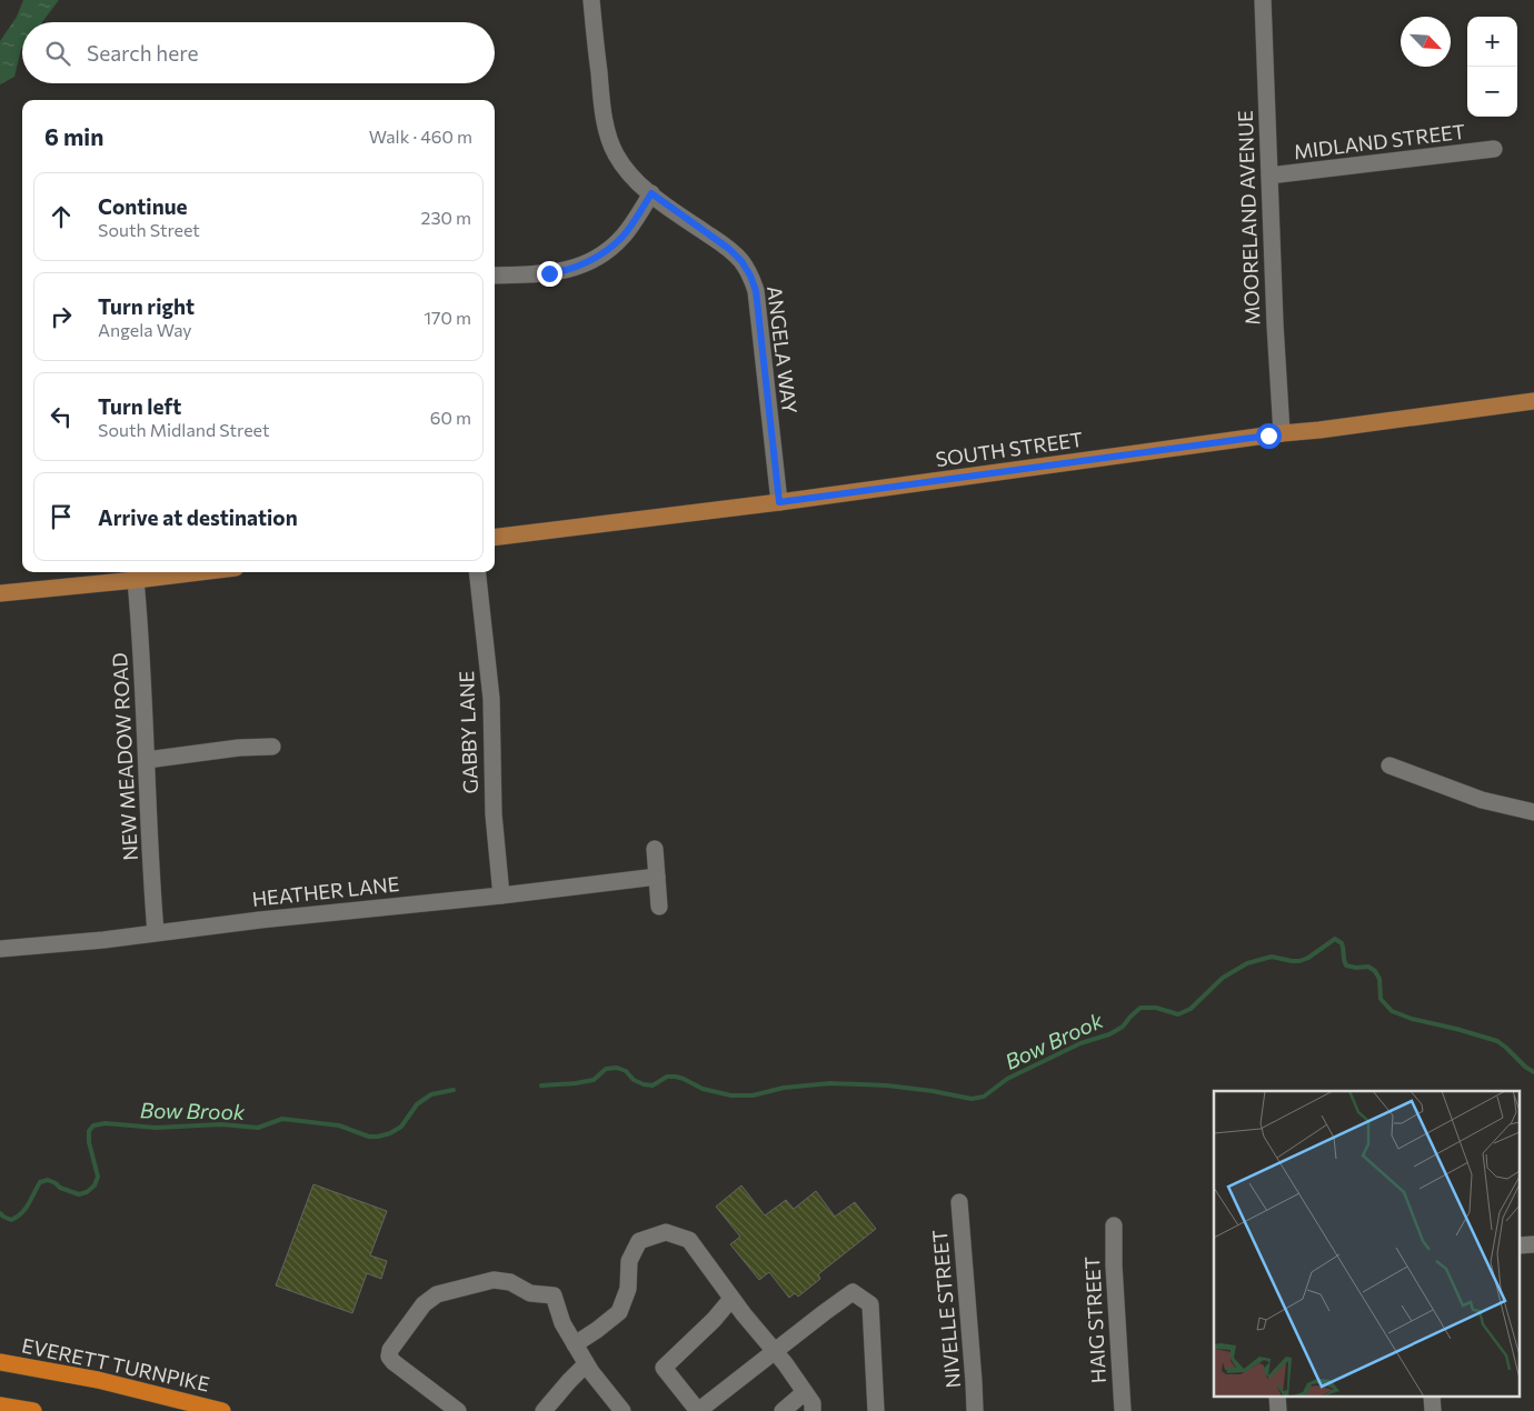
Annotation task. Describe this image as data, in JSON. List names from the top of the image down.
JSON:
{
  "streets": {
    "highway": ["EVERETT TURNPIKE"],
    "main road": ["SOUTH STREET"],
    "street": [
      "MIDLAND STREET",
      "MOORELAND AVENUE",
      "ANGELA WAY",
      "GABBY LANE",
      "NEW MEADOW ROAD",
      "HEATHER LANE",
      "NIVELLE STREET",
      "HAIG STREET"
    ]
  },
  "crossings": [
    ["MIDLAND STREET", "MOORELAND AVENUE"],
    ["MOORELAND AVENUE", "SOUTH STREET"],
    ["ANGELA WAY", "SOUTH STREET"],
    ["GABBY LANE", "HEATHER LANE"],
    ["NEW MEADOW ROAD", "HEATHER LANE"]
  ],
  "water": ["Bow Brook"],
  "north": "bottom right",
  "page": {
    "map_buttons": ["+", "−"],
    "search": "Search here",
    "heading": ["6 min", "Walk · 460 m"],
    "list": [
      ["Continue", "South Street", "230 m"],
      ["Turn right", "Angela Way", "170 m"],
      ["Turn left", "South Midland Street", "60 m"],
      "Arrive at destination"
    ]
  }
}
